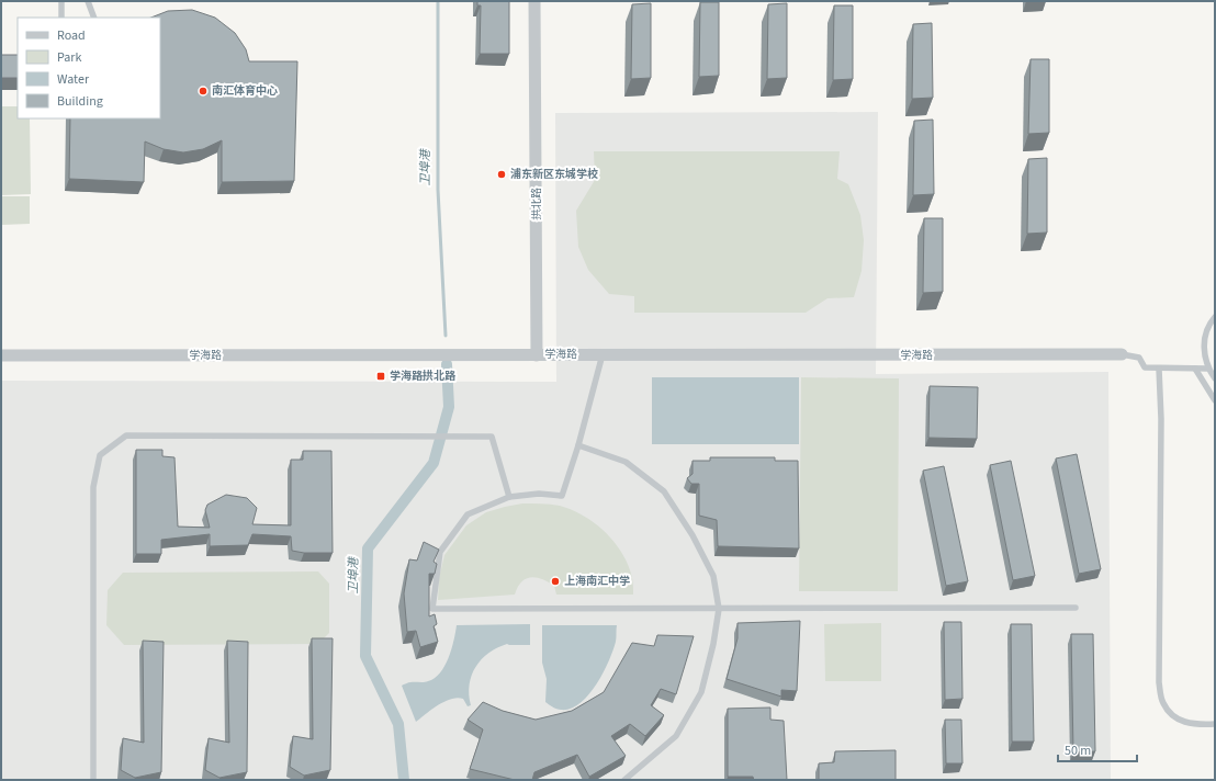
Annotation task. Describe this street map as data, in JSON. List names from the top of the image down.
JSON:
{
  "streets": {
    "street": ["拱北路", "学海路"]
  },
  "crossings": [
    ["拱北路", "学海路"]
  ],
  "water": ["卫埠港"],
  "places": {
    "other": ["南汇体育中心", "浦东新区东城学校", "上海南汇中学"],
    "transit": ["学海路拱北路"]
  },
  "legend": [
    "Road",
    "Park",
    "Water",
    "Building"
  ],
  "scale_bar": "50 m"
}
